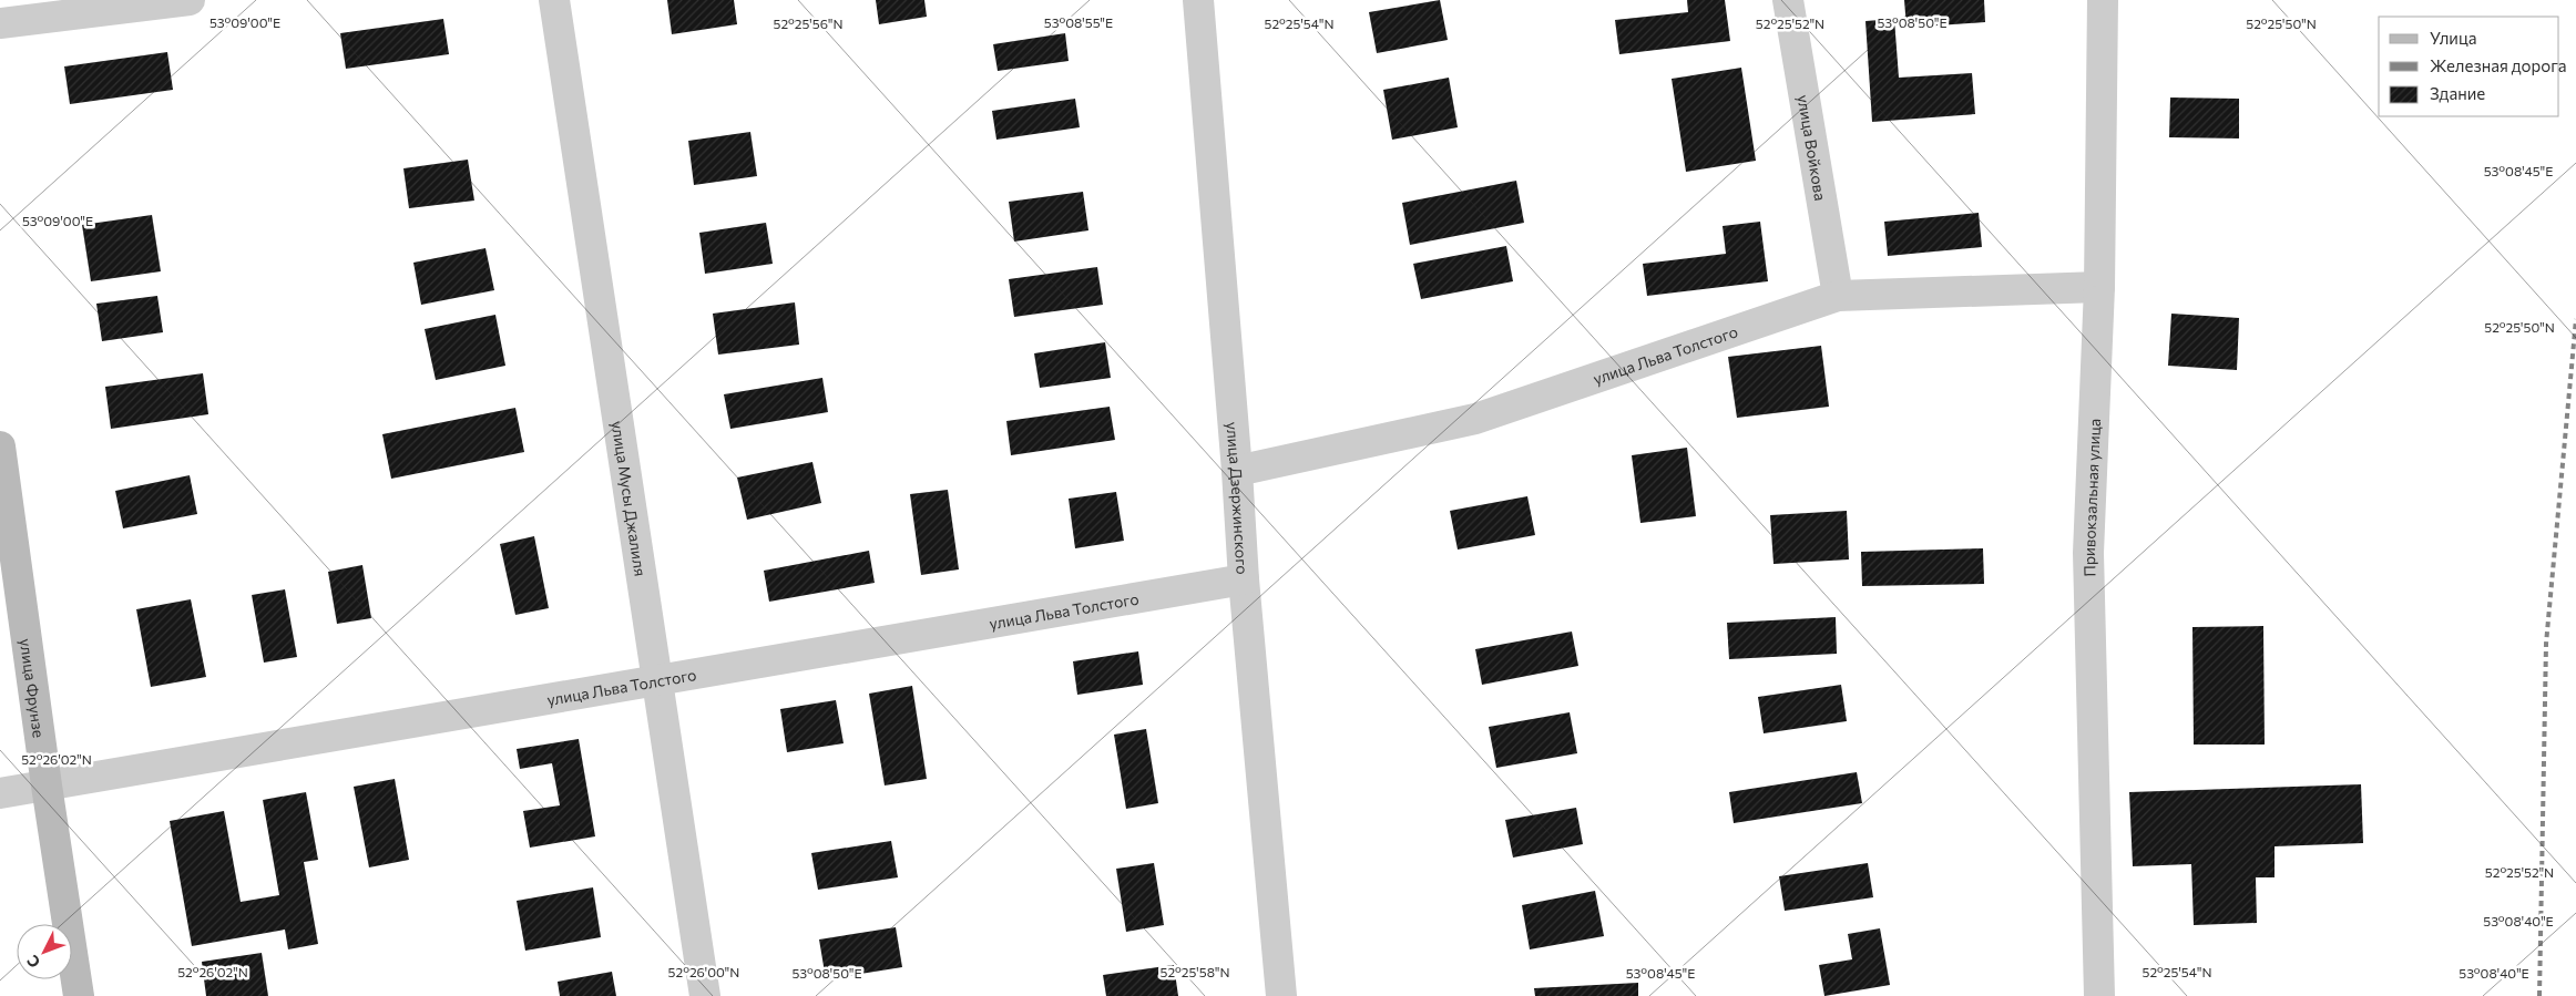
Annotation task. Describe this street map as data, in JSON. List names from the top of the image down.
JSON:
{
  "streets": {
    "street": [
      "улица Войкова",
      "улица Льва Толстого",
      "Привокзальная улица",
      "улица Мусы Джалиля",
      "улица Дзержинского",
      "улица Фрунзе"
    ]
  },
  "crossings": [
    ["улица Войкова", "улица Льва Толстого"],
    ["улица Льва Толстого", "Привокзальная улица"],
    ["улица Льва Толстого", "улица Мусы Джалиля"],
    ["улица Льва Толстого", "улица Дзержинского"],
    ["улица Льва Толстого", "улица Фрунзе"]
  ],
  "legend": ["Улица", "Железная дорога", "Здание"],
  "north": "bottom left",
  "coordinates": [
    "53°09'00\"E",
    "53°08'55\"E",
    "53°08'50\"E",
    "52°25'56\"N",
    "52°25'50\"N",
    "52°25'54\"N",
    "52°25'52\"N",
    "53°08'45\"E",
    "52°26'02\"N",
    "53°08'40\"E",
    "52°26'00\"N",
    "52°25'58\"N"
  ]
}
